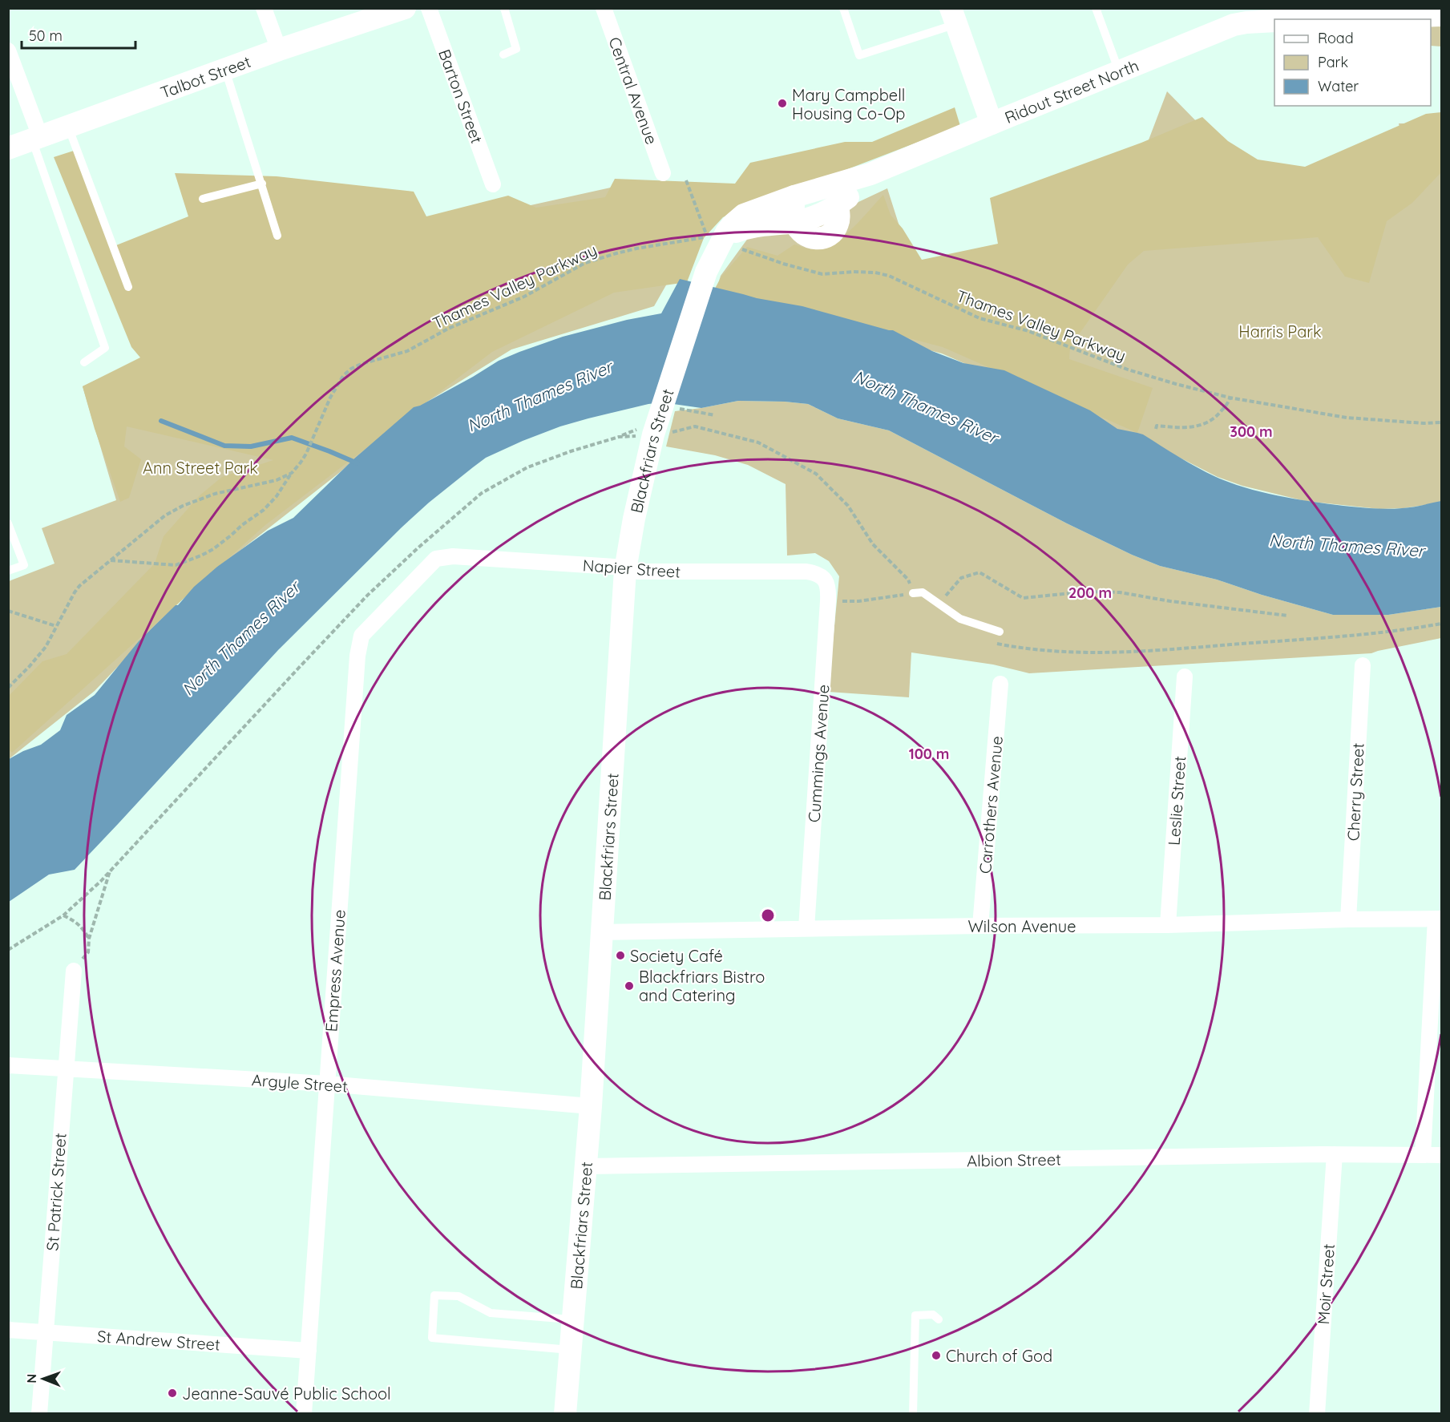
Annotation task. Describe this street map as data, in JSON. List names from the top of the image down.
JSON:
{
  "streets": {
    "street": [
      "Talbot Street",
      "Central Avenue",
      "Ridout Street North",
      "Barton Street",
      "Blackfriars Street",
      "Napier Street",
      "Cummings Avenue",
      "Cherry Street",
      "Leslie Street",
      "Carrothers Avenue",
      "Wilson Avenue",
      "Empress Avenue",
      "Argyle Street",
      "Albion Street",
      "St Patrick Street",
      "Moir Street",
      "St Andrew Street"
    ],
    "path": ["Thames Valley Parkway"]
  },
  "crossings": [
    ["Ridout Street North", "Thames Valley Parkway"],
    ["Ridout Street North", "Blackfriars Street"],
    ["Blackfriars Street", "Napier Street"],
    ["Blackfriars Street", "Wilson Avenue"],
    ["Blackfriars Street", "Argyle Street"],
    ["Blackfriars Street", "Albion Street"],
    ["Napier Street", "Cummings Avenue"],
    ["Napier Street", "Empress Avenue"],
    ["Cummings Avenue", "Wilson Avenue"],
    ["Cherry Street", "Wilson Avenue"],
    ["Leslie Street", "Wilson Avenue"],
    ["Carrothers Avenue", "Wilson Avenue"],
    ["Empress Avenue", "Argyle Street"],
    ["Empress Avenue", "St Andrew Street"],
    ["Argyle Street", "St Patrick Street"],
    ["Albion Street", "Moir Street"],
    ["St Patrick Street", "St Andrew Street"]
  ],
  "water": ["North Thames River"],
  "parks": ["Harris Park", "Ann Street Park"],
  "places": [
    "Mary Campbell Housing Co-Op",
    "Society Café",
    "Blackfriars Bistro and Catering",
    "Church of God",
    "Jeanne-Sauvé Public School"
  ],
  "legend": ["Road", "Park", "Water"],
  "scale_bar": "50 m",
  "north": "left",
  "rings": ["300 m", "200 m", "100 m"]
}
